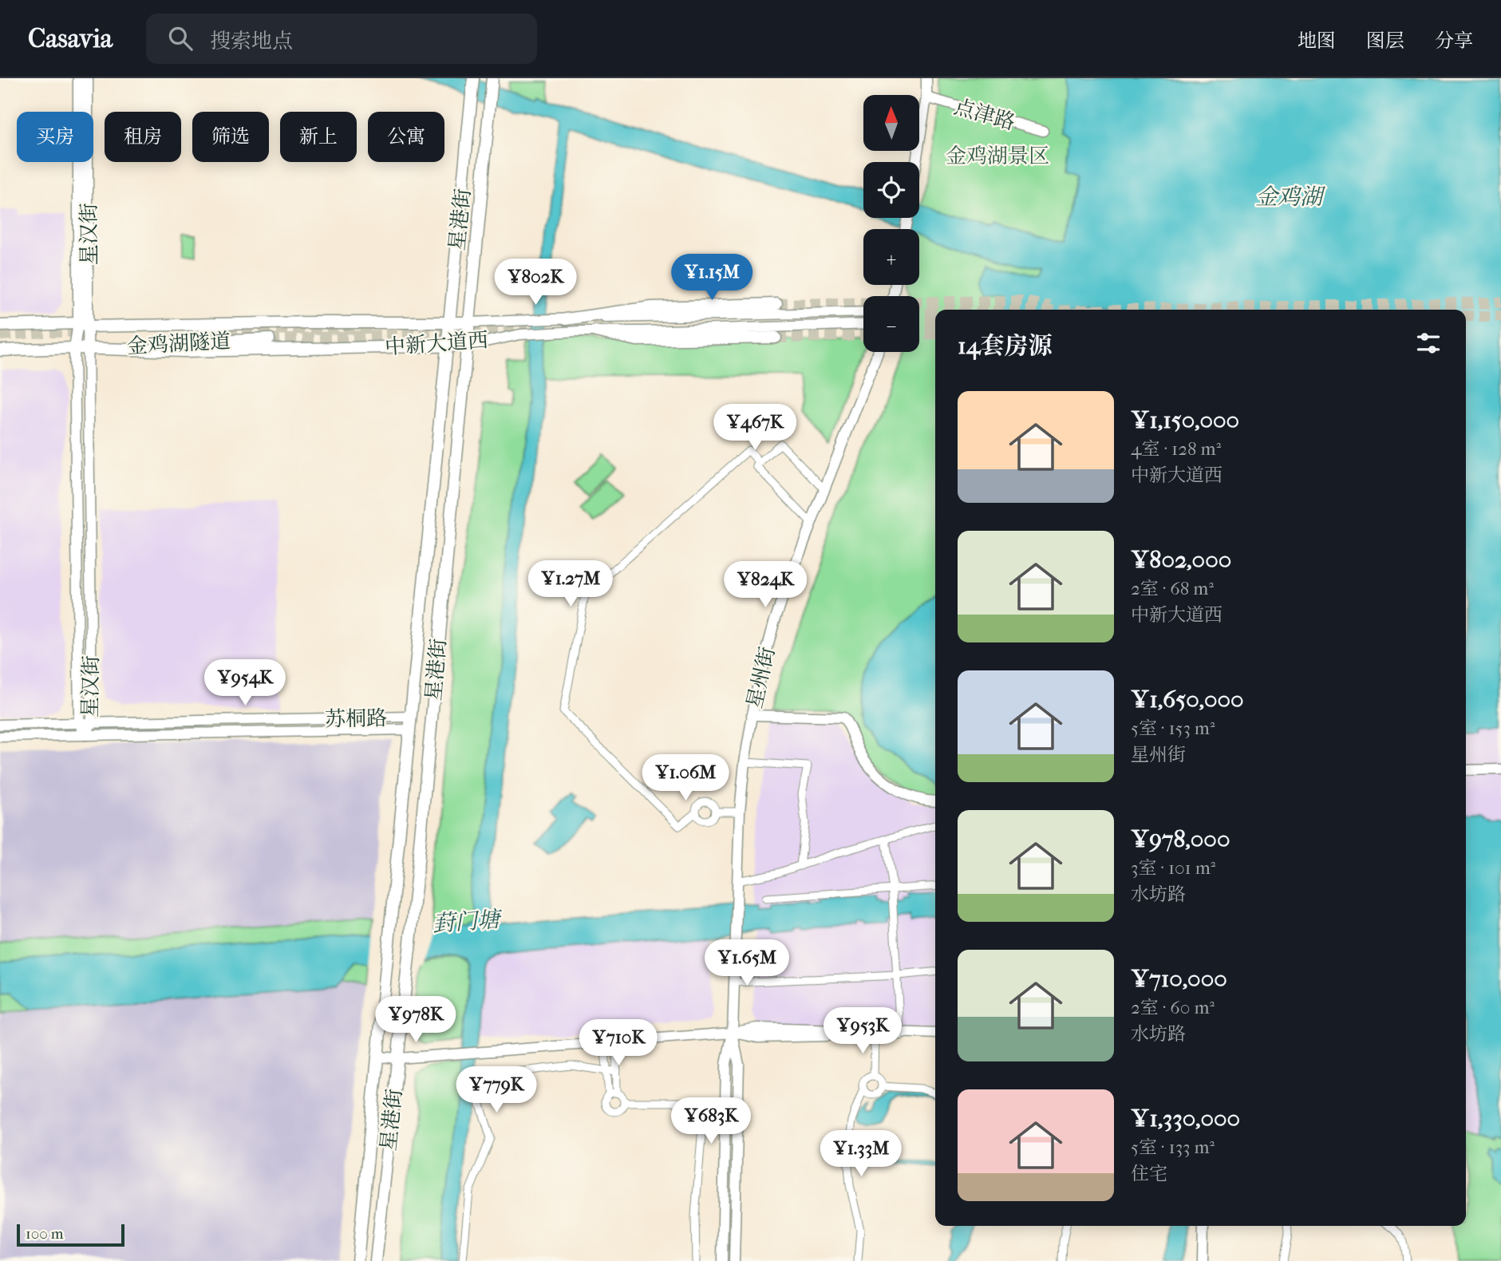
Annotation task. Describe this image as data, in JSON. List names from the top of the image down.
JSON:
{
  "streets": {
    "main road": ["星港街", "金鸡湖隧道", "中新大道西"],
    "street": [
      "点津路",
      "星汉街",
      "星州街",
      "苏桐路"
    ]
  },
  "crossings": [
    ["星港街", "中新大道西"],
    ["星港街", "苏桐路"],
    ["星汉街", "金鸡湖隧道"],
    ["星汉街", "中新大道西"],
    ["星汉街", "苏桐路"],
    ["金鸡湖隧道", "中新大道西"]
  ],
  "water": ["金鸡湖", "葑门塘"],
  "parks": ["金鸡湖景区"],
  "scale_bar": "100 m",
  "north": "top",
  "page": {
    "header": "Casavia",
    "search": "搜索地点",
    "nav": ["地图", "图层", "分享"],
    "map_buttons": ["+", "−"],
    "chip": [
      "买房",
      "租房",
      "筛选",
      "新上",
      "公寓"
    ],
    "price": [
      "¥1.15M",
      "¥802K",
      "¥467K",
      "¥1.27M",
      "¥824K",
      "¥954K",
      "¥1.06M",
      "¥1.65M",
      "¥978K",
      "¥953K",
      "¥710K",
      "¥779K",
      "¥683K",
      "¥1.33M"
    ],
    "heading": "14套房源",
    "list": [
      {
        "name": "¥1,150,000",
        "note": "4室 · 128 m² · 中新大道西"
      },
      {
        "name": "¥802,000",
        "note": "2室 · 68 m² · 中新大道西"
      },
      {
        "name": "¥1,650,000",
        "note": "5室 · 153 m² · 星州街"
      },
      {
        "name": "¥978,000",
        "note": "3室 · 101 m² · 水坊路"
      },
      {
        "name": "¥710,000",
        "note": "2室 · 60 m² · 水坊路"
      },
      {
        "name": "¥1,330,000",
        "note": "5室 · 133 m² · 住宅"
      }
    ],
    "scale": "100 m"
  }
}
